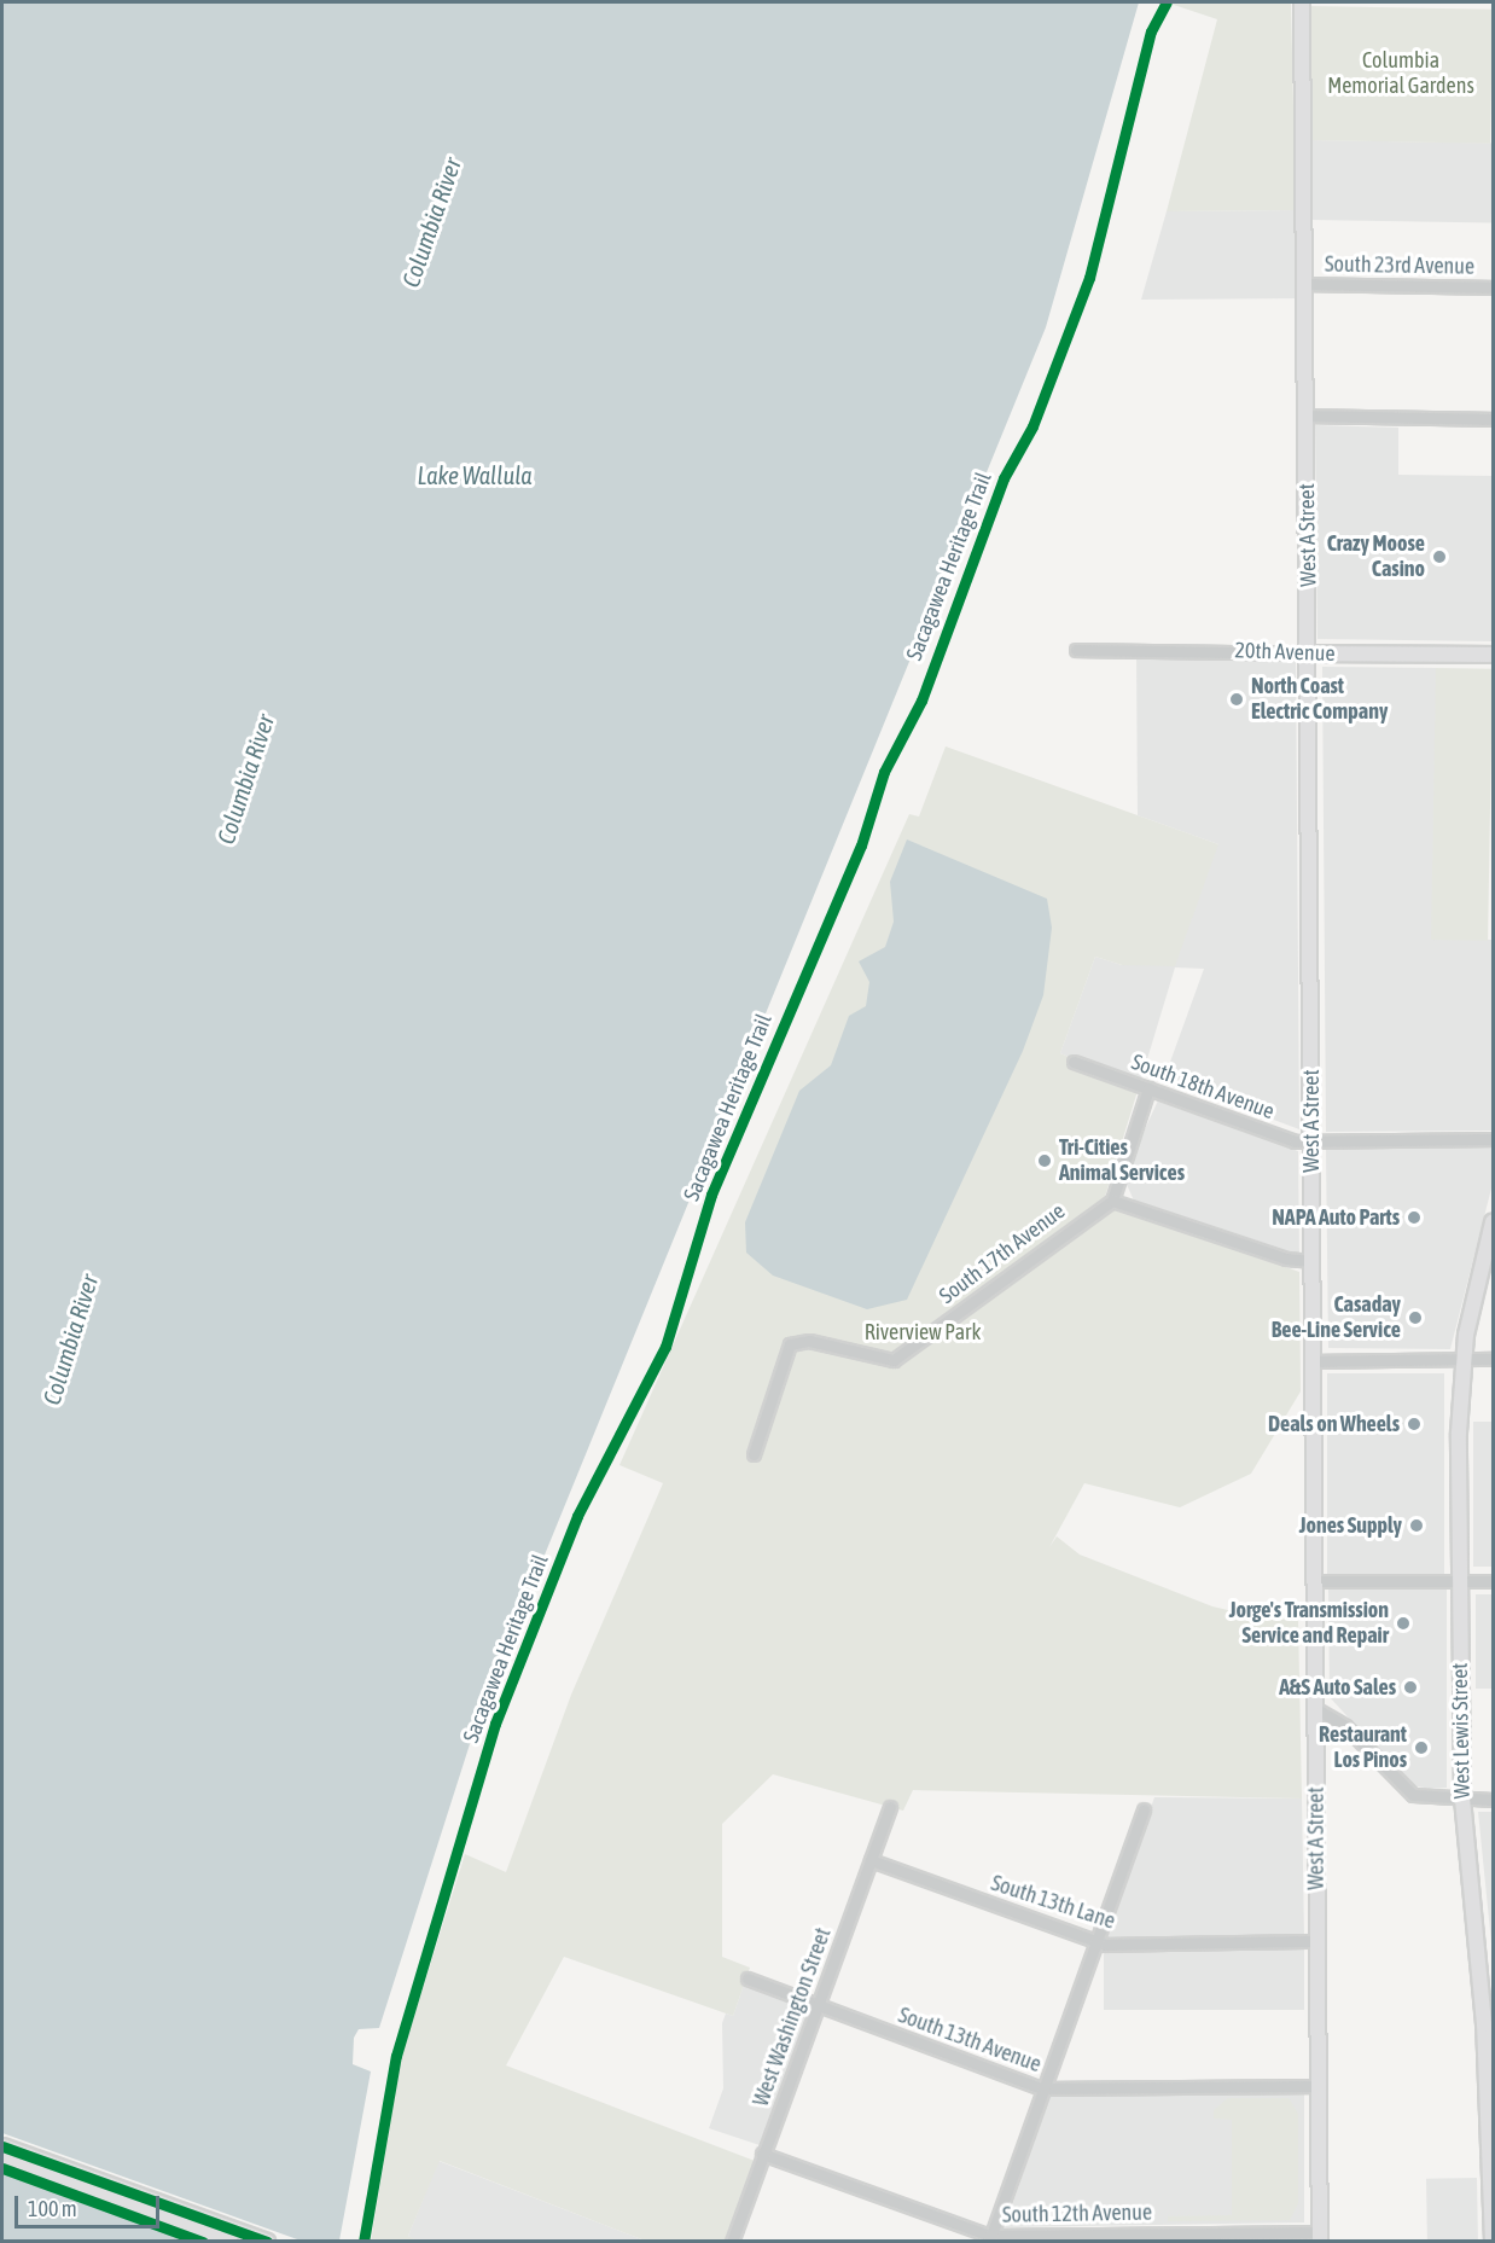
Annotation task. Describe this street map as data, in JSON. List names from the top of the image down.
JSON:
{
  "streets": {
    "main road": ["West A Street", "20th Avenue", "West Lewis Street"],
    "street": [
      "South 23rd Avenue",
      "South 18th Avenue",
      "South 17th Avenue",
      "South 13th Lane",
      "West Washington Street",
      "South 13th Avenue",
      "South 12th Avenue"
    ],
    "cycle path": ["Sacagawea Heritage Trail"]
  },
  "crossings": [
    ["South 23rd Avenue", "West A Street"],
    ["West A Street", "20th Avenue"],
    ["West A Street", "South 18th Avenue"],
    ["West A Street", "South 13th Lane"],
    ["West A Street", "South 13th Avenue"],
    ["West A Street", "South 12th Avenue"],
    ["South 13th Lane", "West Washington Street"],
    ["West Washington Street", "South 13th Avenue"],
    ["West Washington Street", "South 12th Avenue"]
  ],
  "water": ["Columbia River", "Lake Wallula"],
  "parks": ["Columbia Memorial Gardens", "Riverview Park"],
  "places": [
    "Crazy Moose Casino",
    "North Coast Electric Company",
    "Tri-Cities Animal Services",
    "NAPA Auto Parts",
    "Casaday Bee-Line Service",
    "Deals on Wheels",
    "Jones Supply",
    "Jorge's Transmission Service and Repair",
    "A&S Auto Sales",
    "Restaurant Los Pinos"
  ],
  "scale_bar": "100 m"
}
